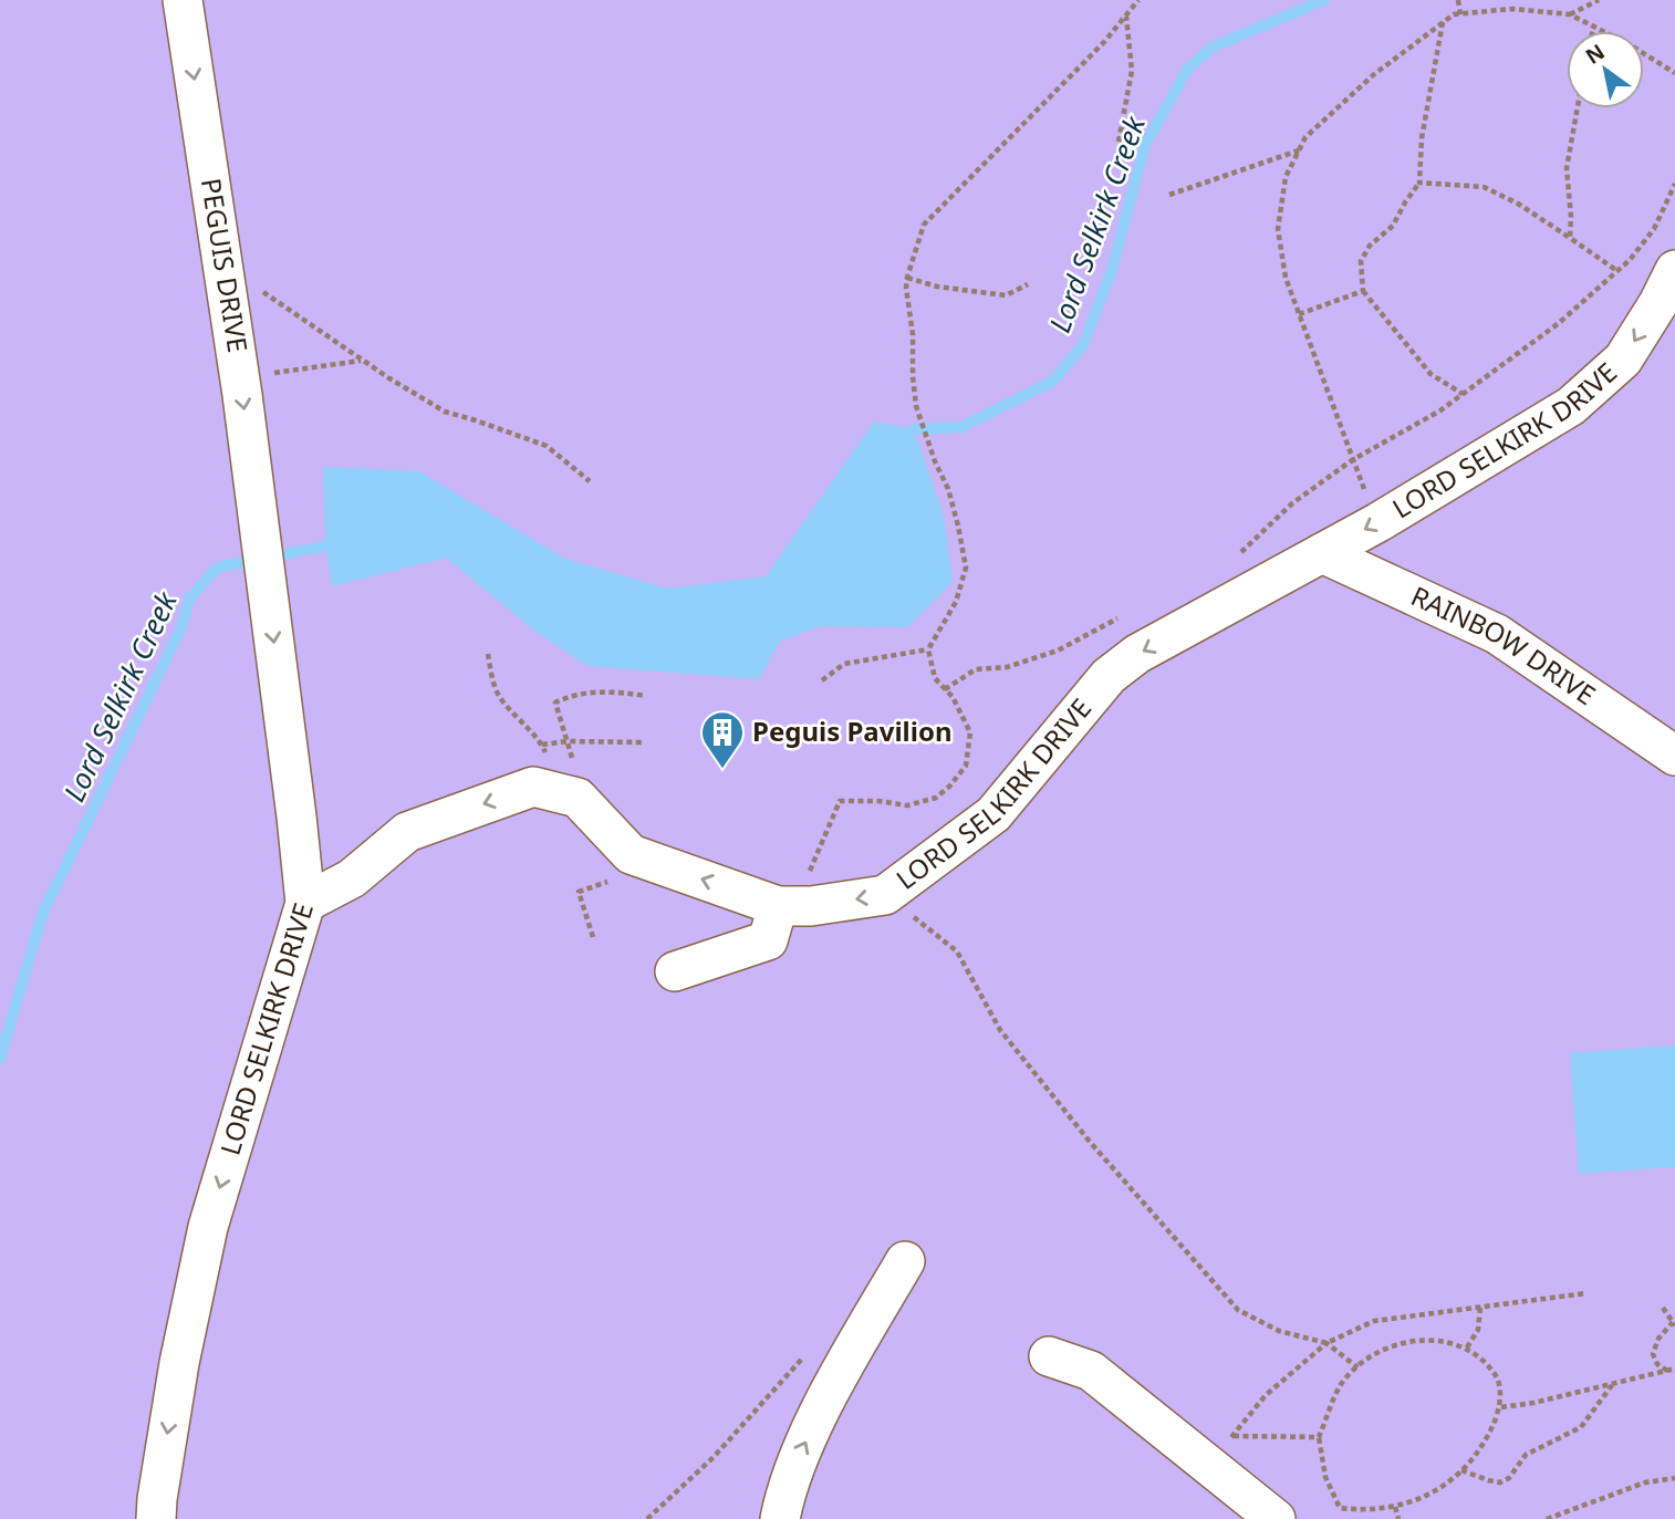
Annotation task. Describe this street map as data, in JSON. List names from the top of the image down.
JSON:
{
  "streets": {
    "street": ["PEGUIS DRIVE", "LORD SELKIRK DRIVE", "RAINBOW DRIVE"]
  },
  "crossings": [
    ["PEGUIS DRIVE", "LORD SELKIRK DRIVE"],
    ["LORD SELKIRK DRIVE", "RAINBOW DRIVE"]
  ],
  "one_way": ["PEGUIS DRIVE", "LORD SELKIRK DRIVE"],
  "water": ["Lord Selkirk Creek"],
  "places": {
    "building": ["Peguis Pavilion"]
  },
  "north": "top left"
}
